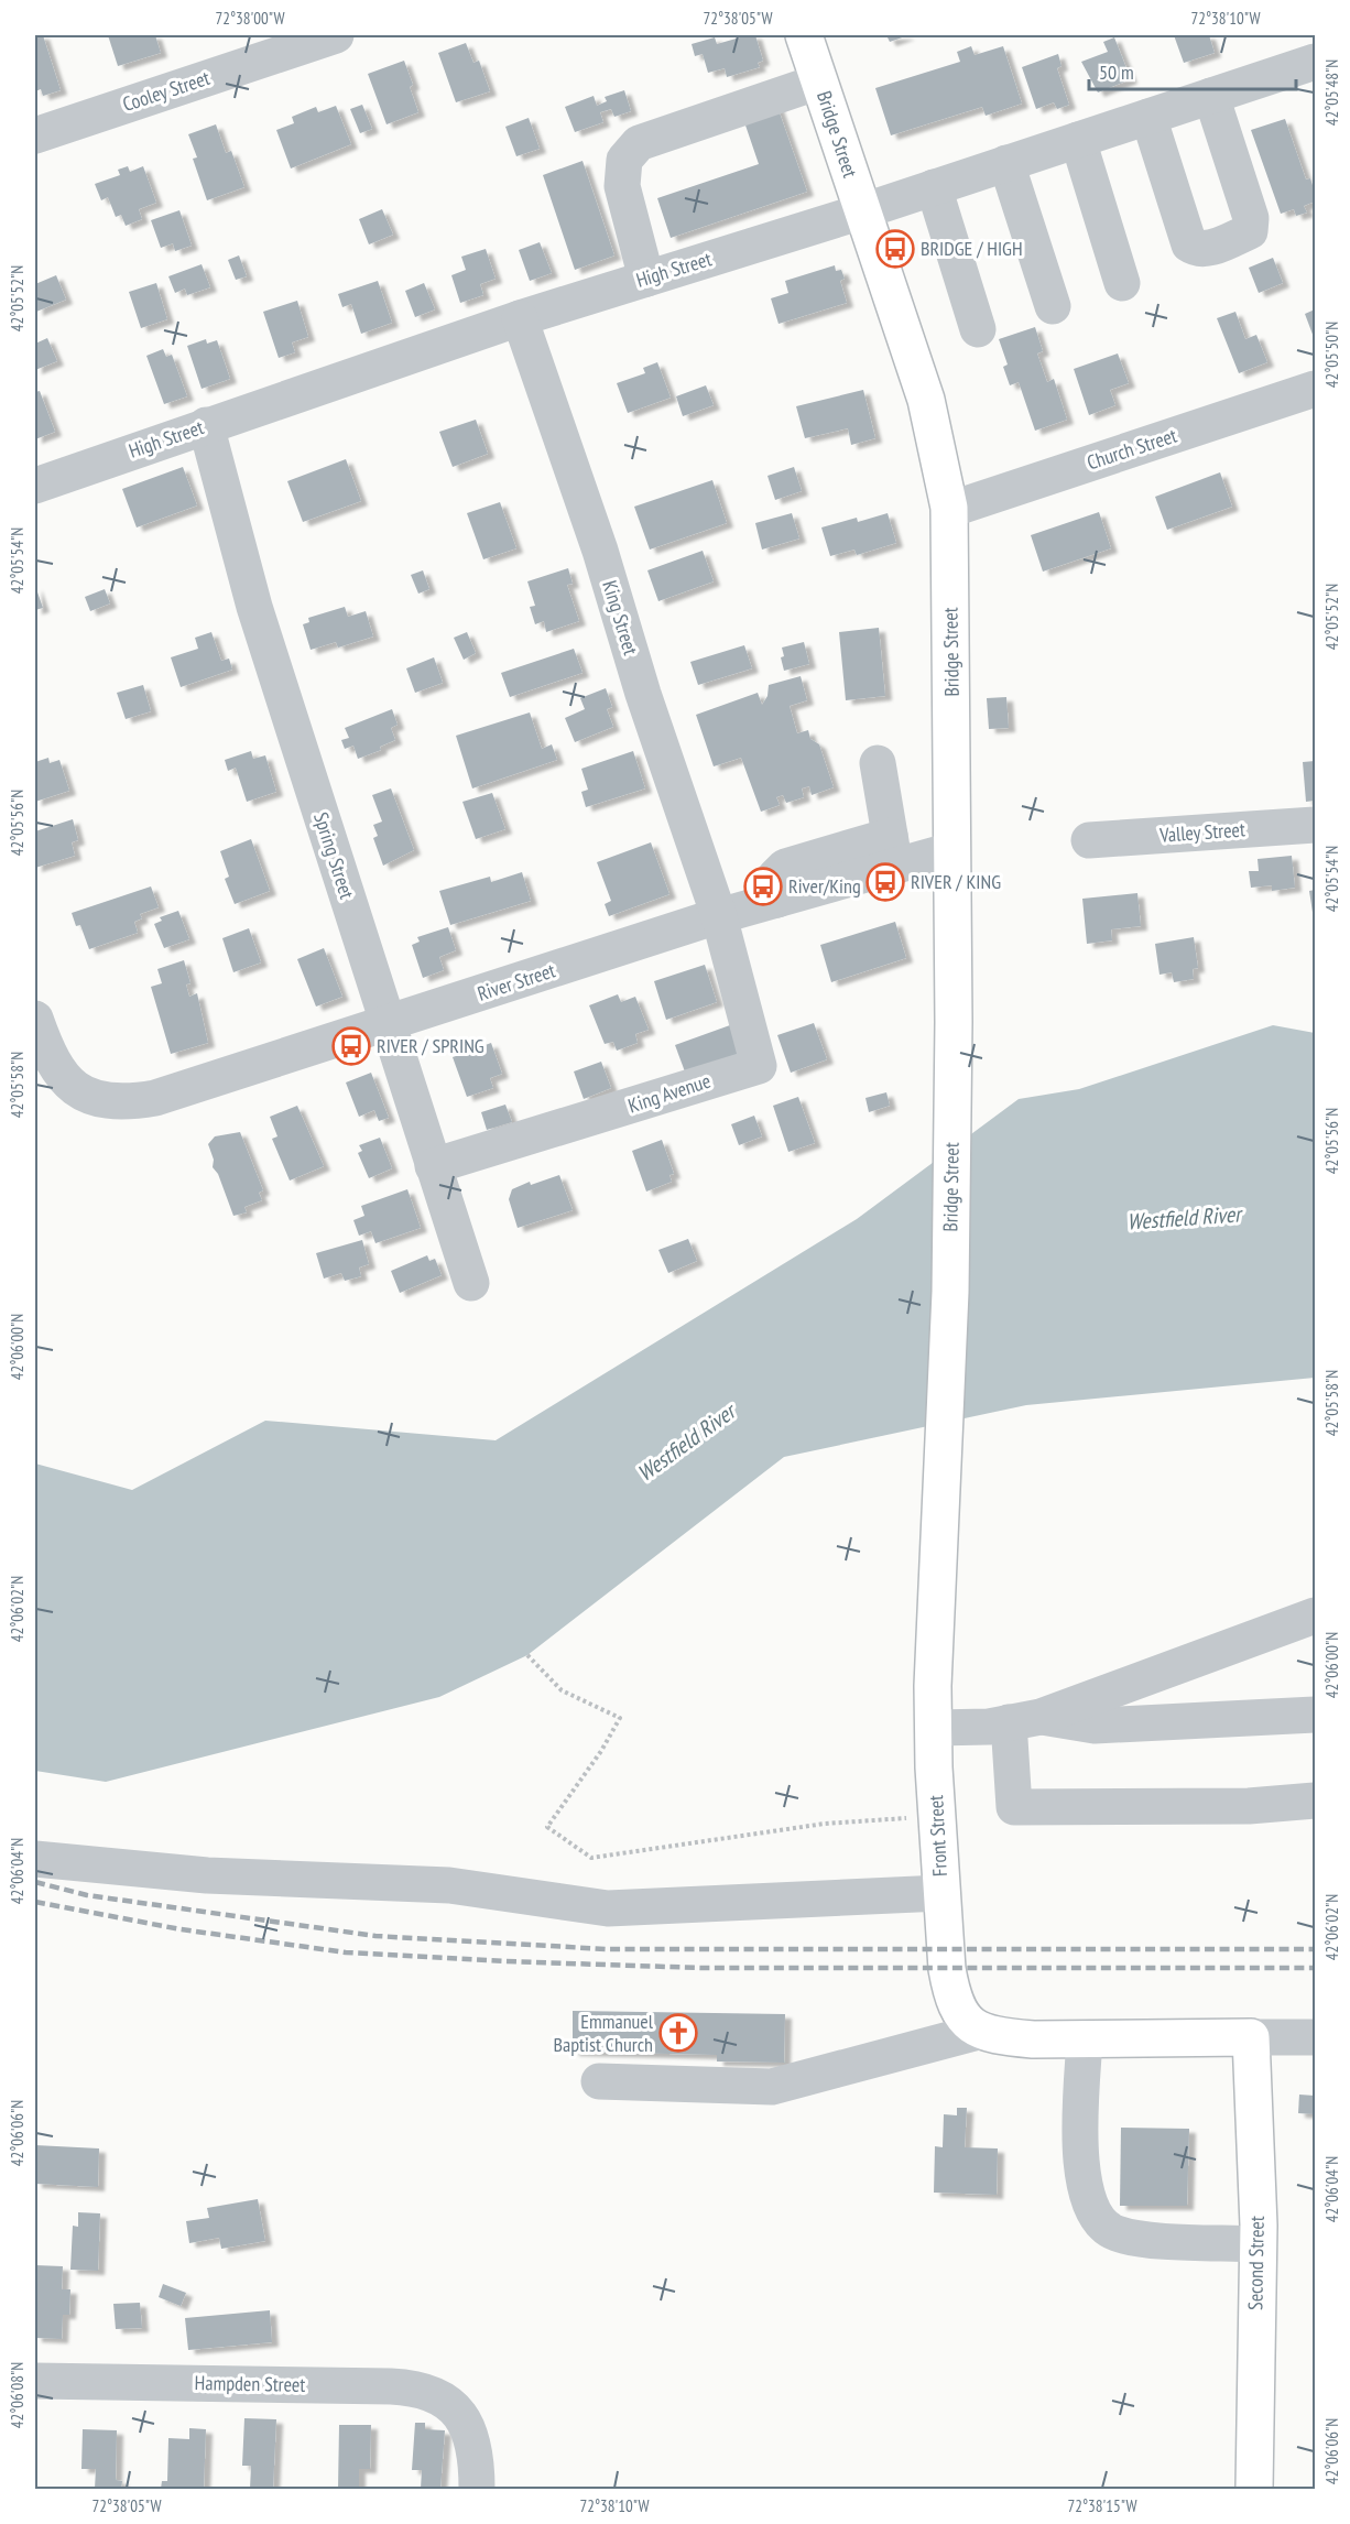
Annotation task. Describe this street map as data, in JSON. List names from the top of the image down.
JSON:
{
  "streets": {
    "main road": ["Bridge Street", "Front Street", "Second Street"],
    "street": [
      "Cooley Street",
      "High Street",
      "Church Street",
      "King Street",
      "Valley Street",
      "Spring Street",
      "River Street",
      "King Avenue",
      "Hampden Street"
    ]
  },
  "crossings": [
    ["Bridge Street", "High Street"],
    ["Bridge Street", "Church Street"],
    ["Bridge Street", "River Street"],
    ["Bridge Street", "Front Street"],
    ["High Street", "King Street"],
    ["High Street", "Spring Street"],
    ["King Street", "River Street"],
    ["King Street", "King Avenue"],
    ["Spring Street", "River Street"],
    ["Spring Street", "King Avenue"],
    ["River Street", "King Avenue"]
  ],
  "water": ["Westfield River"],
  "places": {
    "bus stop": [
      "BRIDGE / HIGH",
      "RIVER / KING",
      "River/King",
      "RIVER / SPRING"
    ],
    "church": ["Emmanuel Baptist Church"]
  },
  "scale_bar": "50 m",
  "coordinates": [
    "72°38'00\"W",
    "72°38'05\"W",
    "72°38'10\"W",
    "42°05'48\"N",
    "42°05'52\"N",
    "42°05'50\"N",
    "42°05'54\"N",
    "42°05'56\"N",
    "42°05'58\"N",
    "42°06'00\"N",
    "42°06'02\"N",
    "42°06'04\"N",
    "42°06'06\"N",
    "42°06'08\"N",
    "72°38'15\"W"
  ]
}
